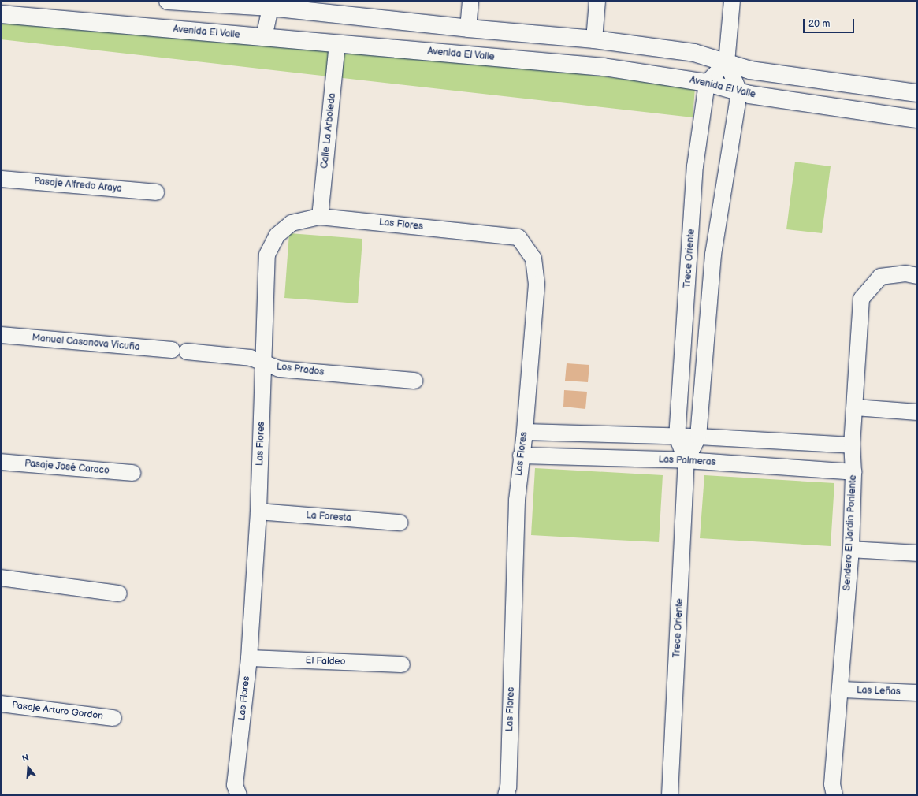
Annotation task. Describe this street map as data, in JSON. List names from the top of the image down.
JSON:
{
  "streets": {
    "street": [
      "Avenida El Valle",
      "Calle La Arboleda",
      "Pasaje Alfredo Araya",
      "Las Flores",
      "Trece Oriente",
      "Manuel Casanova Vicuña",
      "Los Prados",
      "Las Palmeras",
      "Pasaje José Caraco",
      "La Foresta",
      "Sendero El Jardin Poniente",
      "El Faldeo",
      "Las Leñas",
      "Pasaje Arturo Gordon"
    ]
  },
  "crossings": [
    ["Avenida El Valle", "Calle La Arboleda"],
    ["Avenida El Valle", "Trece Oriente"],
    ["Calle La Arboleda", "Las Flores"],
    ["Las Flores", "Los Prados"],
    ["Las Flores", "Las Palmeras"],
    ["Las Flores", "La Foresta"],
    ["Las Flores", "El Faldeo"],
    ["Trece Oriente", "Las Palmeras"],
    ["Manuel Casanova Vicuña", "Los Prados"],
    ["Las Palmeras", "Sendero El Jardin Poniente"],
    ["Sendero El Jardin Poniente", "Las Leñas"]
  ],
  "scale_bar": "20 m",
  "north": "top"
}
